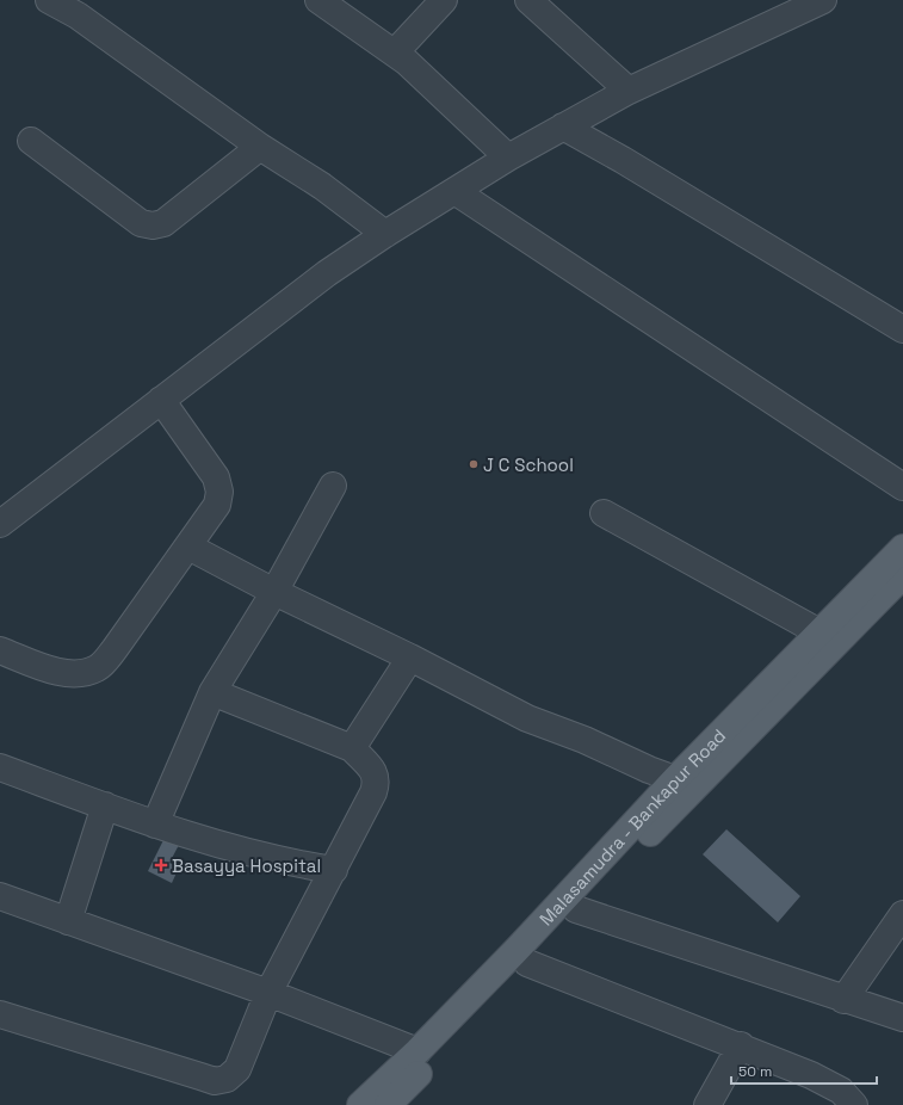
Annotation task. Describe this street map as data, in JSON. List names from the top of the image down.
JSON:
{
  "streets": {
    "main road": ["Malasamudra - Bankapur Road"]
  },
  "places": {
    "other": ["J C School"],
    "health": ["Basayya Hospital"]
  },
  "scale_bar": "50 m"
}
